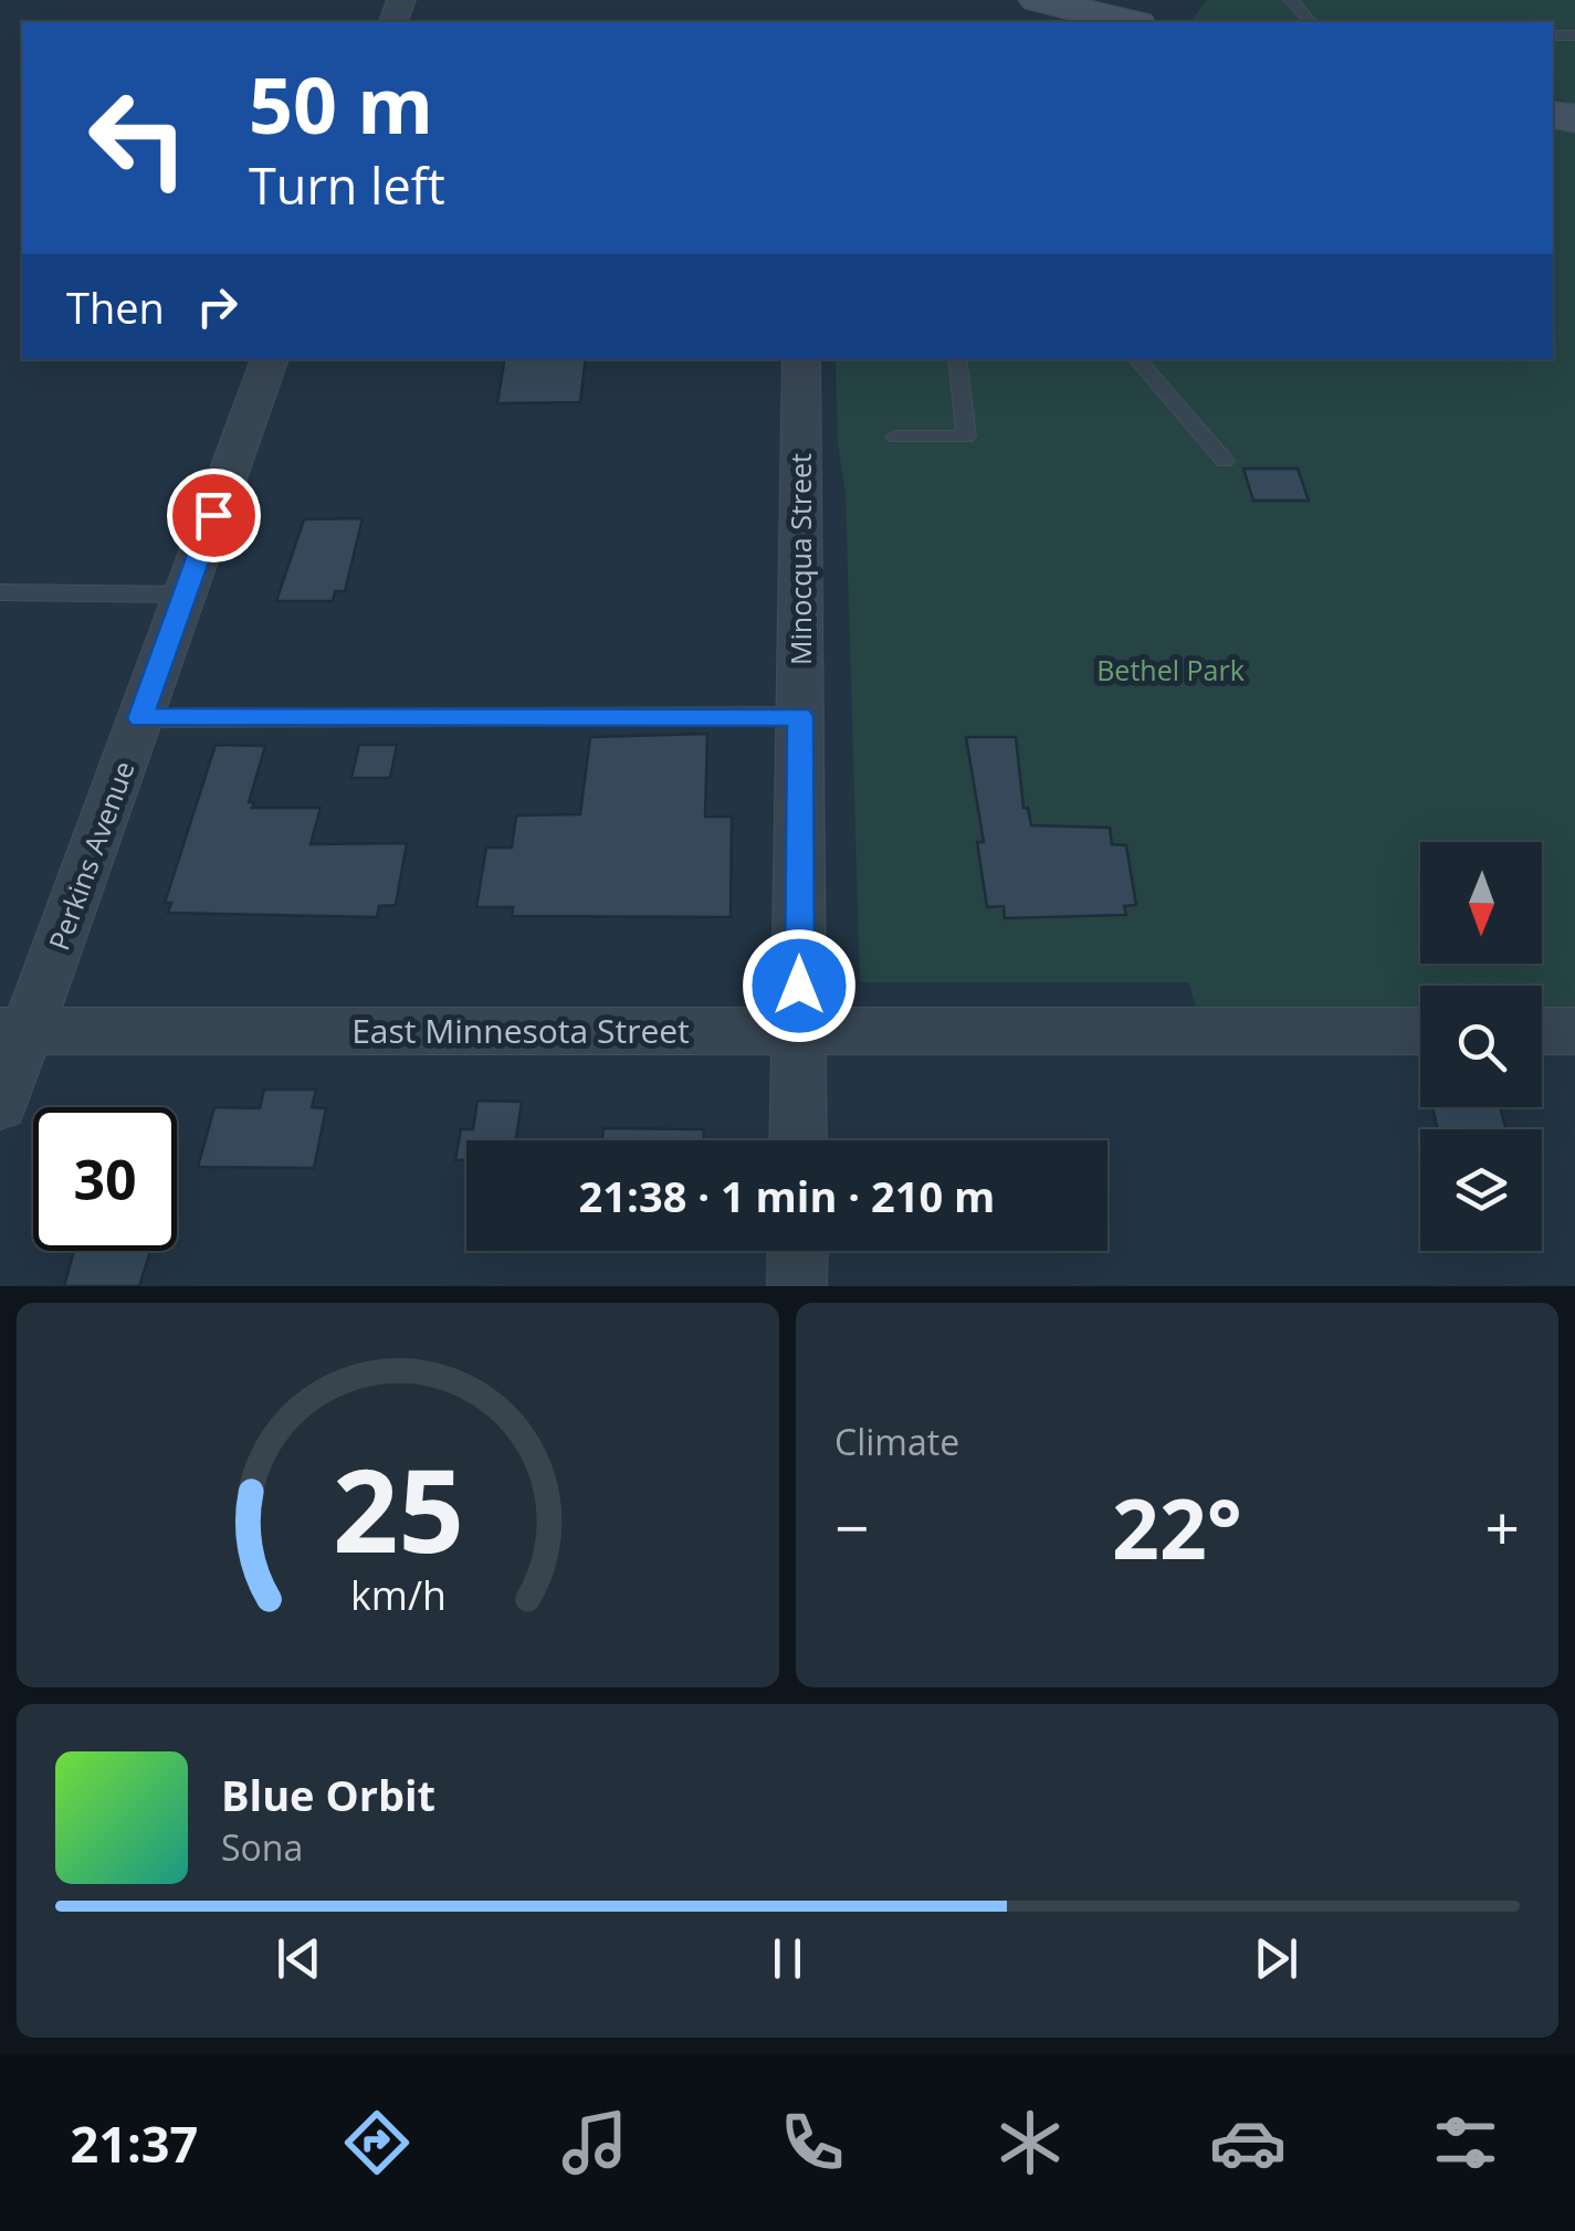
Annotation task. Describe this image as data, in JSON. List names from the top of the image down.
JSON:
{
  "streets": {
    "street": ["Minocqua Street", "Perkins Avenue", "East Minnesota Street"]
  },
  "crossings": [
    ["Minocqua Street", "East Minnesota Street"],
    ["Perkins Avenue", "East Minnesota Street"]
  ],
  "parks": ["Bethel Park"],
  "north": "bottom",
  "page": {
    "turn": ["50 m", "Turn left"],
    "then": "Then",
    "limit": "30",
    "trip": "21:38 · 1 min · 210 m",
    "tile": "Climate",
    "heat": ["−", "22°", "+"],
    "song": ["Blue Orbit", "Sona"],
    "tabs": "21:37",
    "gauge": ["25", "km/h"]
  }
}
